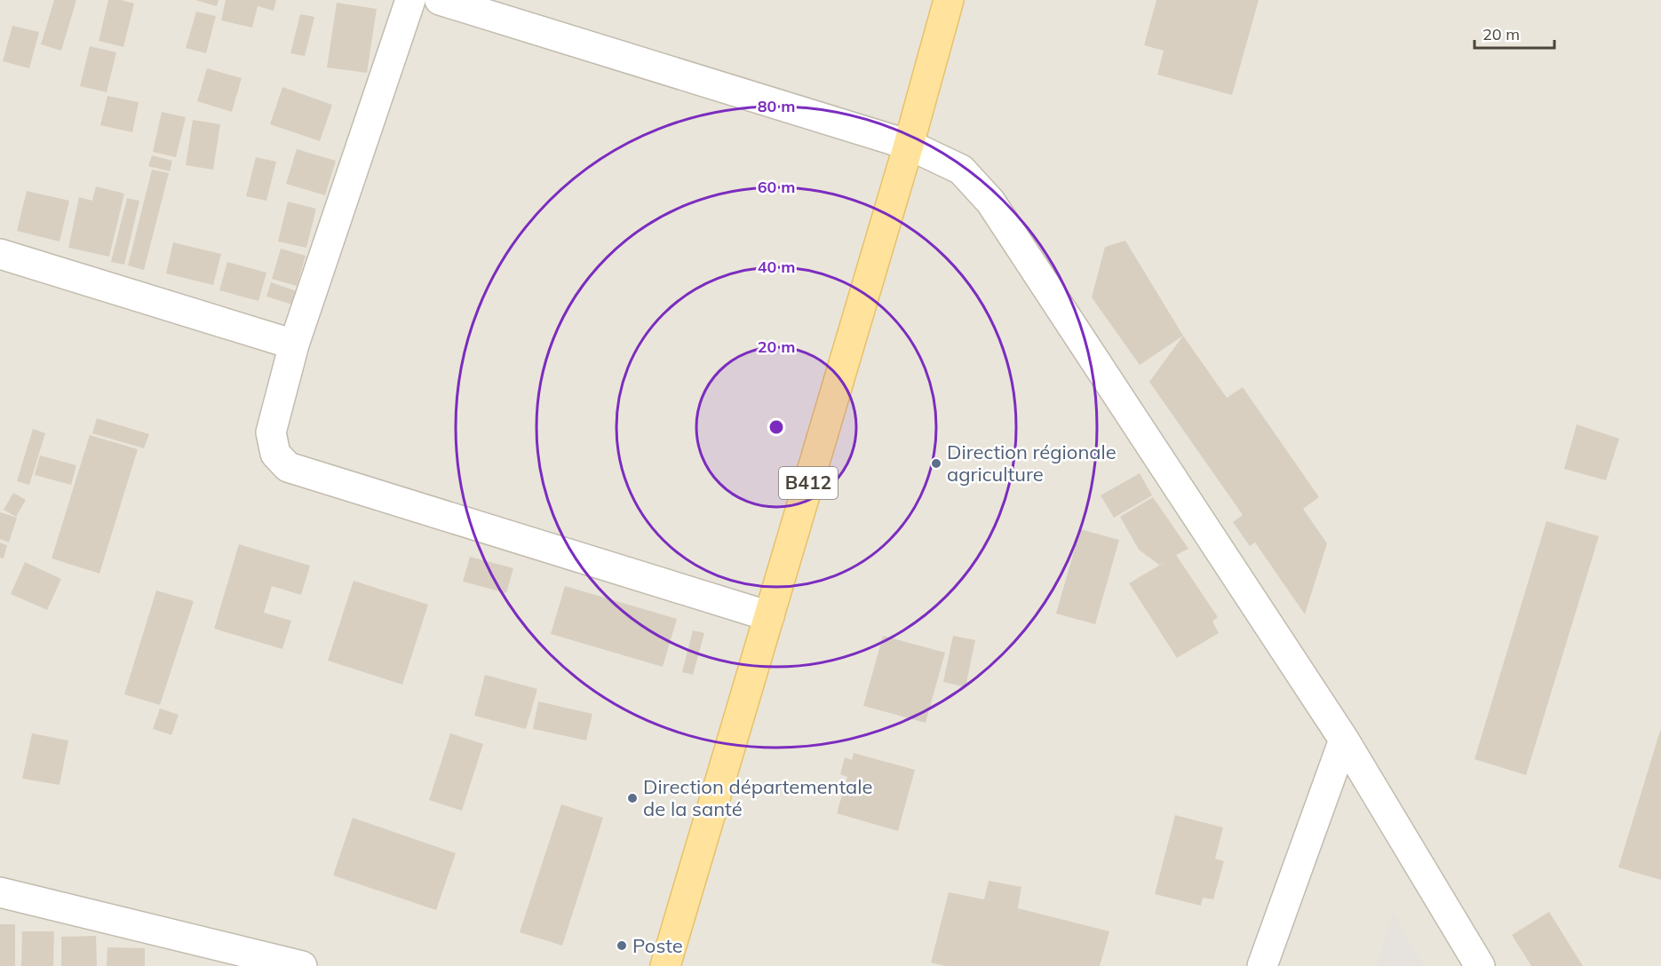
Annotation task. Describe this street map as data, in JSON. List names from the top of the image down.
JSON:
{
  "streets": {
    "main road": ["B412"]
  },
  "places": ["Direction régionale agriculture", "Direction départementale de la santé", "Poste"],
  "scale_bar": "20 m",
  "rings": [
    "80 m",
    "60 m",
    "40 m",
    "20 m"
  ]
}
